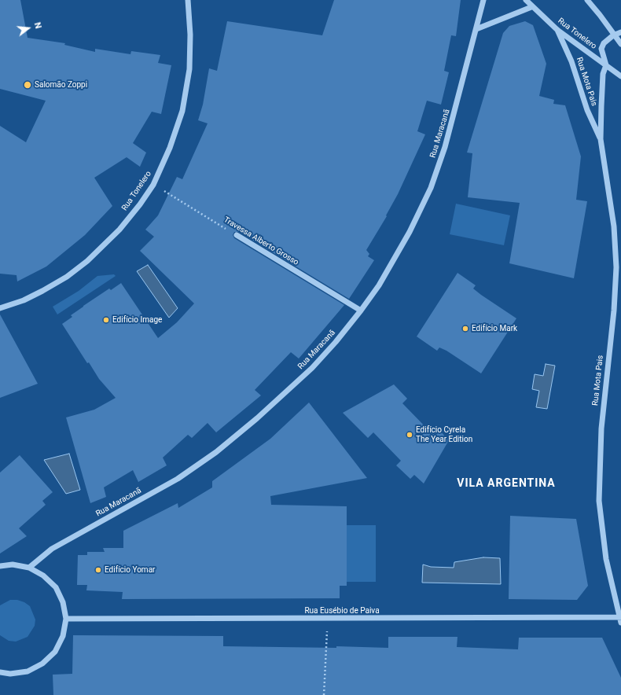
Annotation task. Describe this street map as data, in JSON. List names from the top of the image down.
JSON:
{
  "streets": {
    "street": [
      "Rua Tonelero",
      "Rua Mota Pais",
      "Rua Maracanã",
      "Travessa Alberto Grosso",
      "Rua Eusébio de Paiva"
    ]
  },
  "crossings": [
    ["Rua Tonelero", "Rua Mota Pais"],
    ["Rua Tonelero", "Travessa Alberto Grosso"],
    ["Rua Mota Pais", "Rua Eusébio de Paiva"],
    ["Rua Maracanã", "Travessa Alberto Grosso"]
  ],
  "districts": ["VILA ARGENTINA"],
  "places": [
    "Salomão Zoppi",
    "Edifício Image",
    "Edifício Mark",
    "Edifício Cyrela The Year Edition",
    "Edifício Yomar"
  ],
  "north": "right"
}
